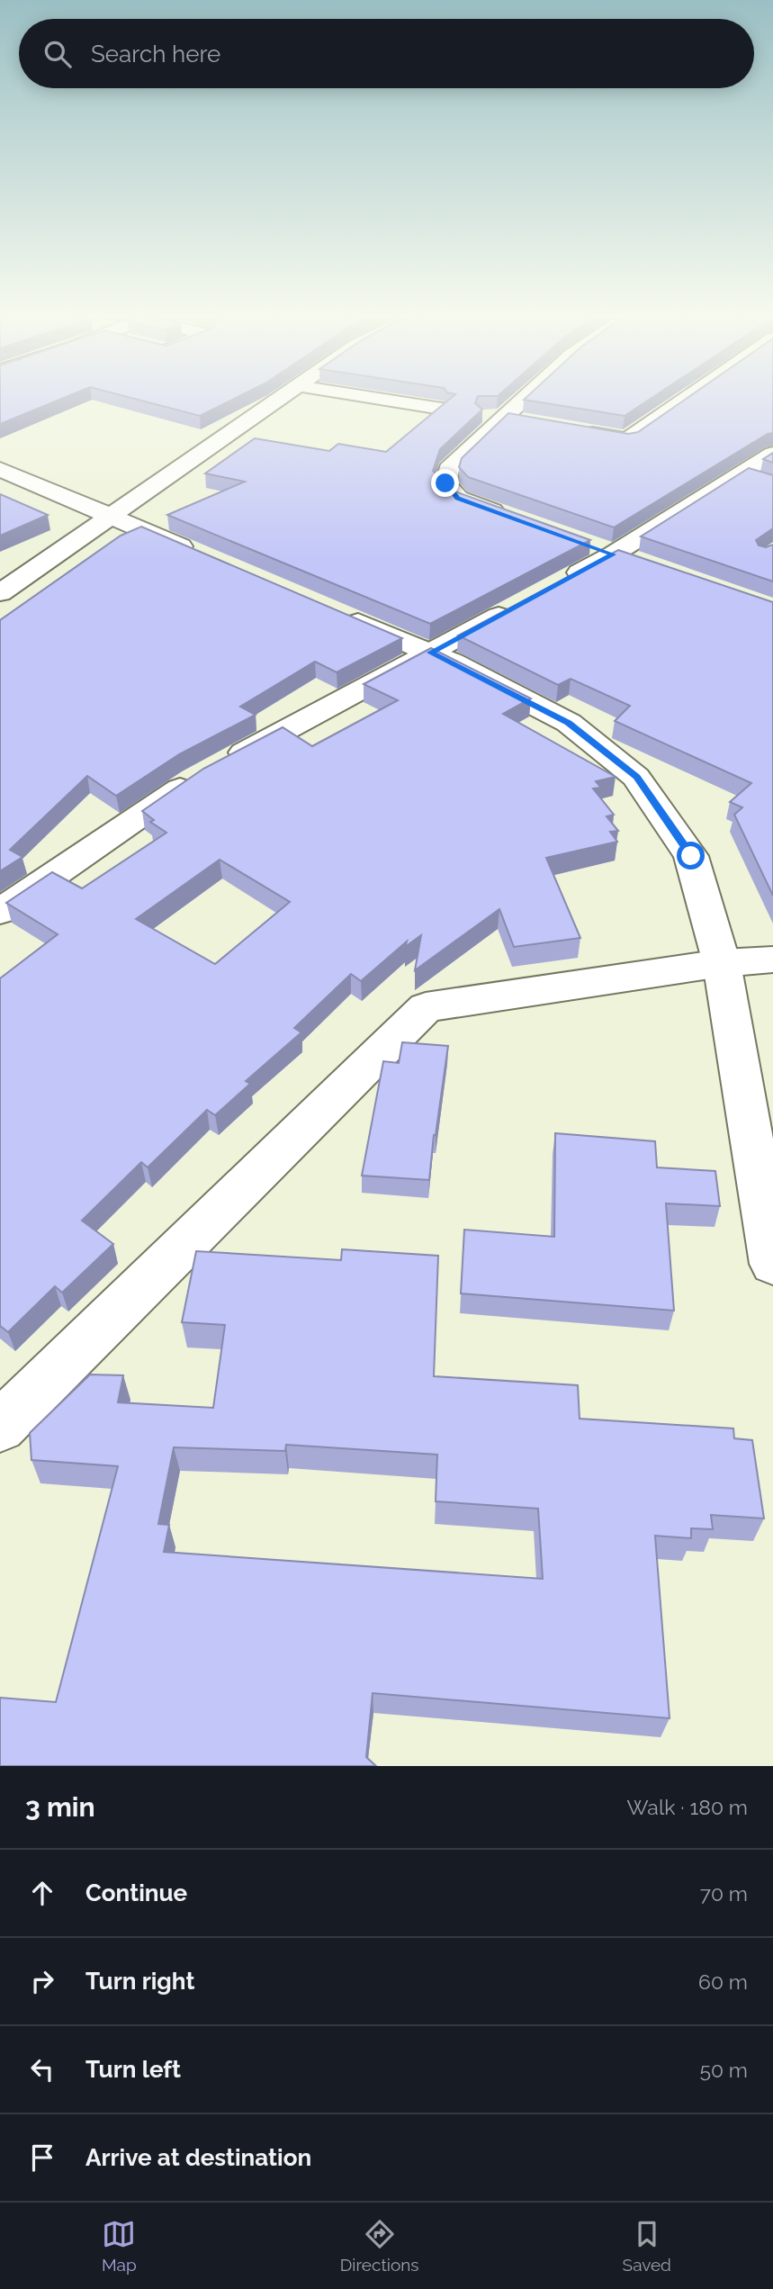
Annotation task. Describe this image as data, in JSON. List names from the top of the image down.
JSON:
{
  "page": {
    "search": "Search here",
    "heading": ["3 min", "Walk · 180 m"],
    "list": [
      ["Continue", "70 m"],
      ["Turn right", "60 m"],
      ["Turn left", "50 m"],
      "Arrive at destination"
    ],
    "nav": ["Map", "Directions", "Saved"]
  }
}
